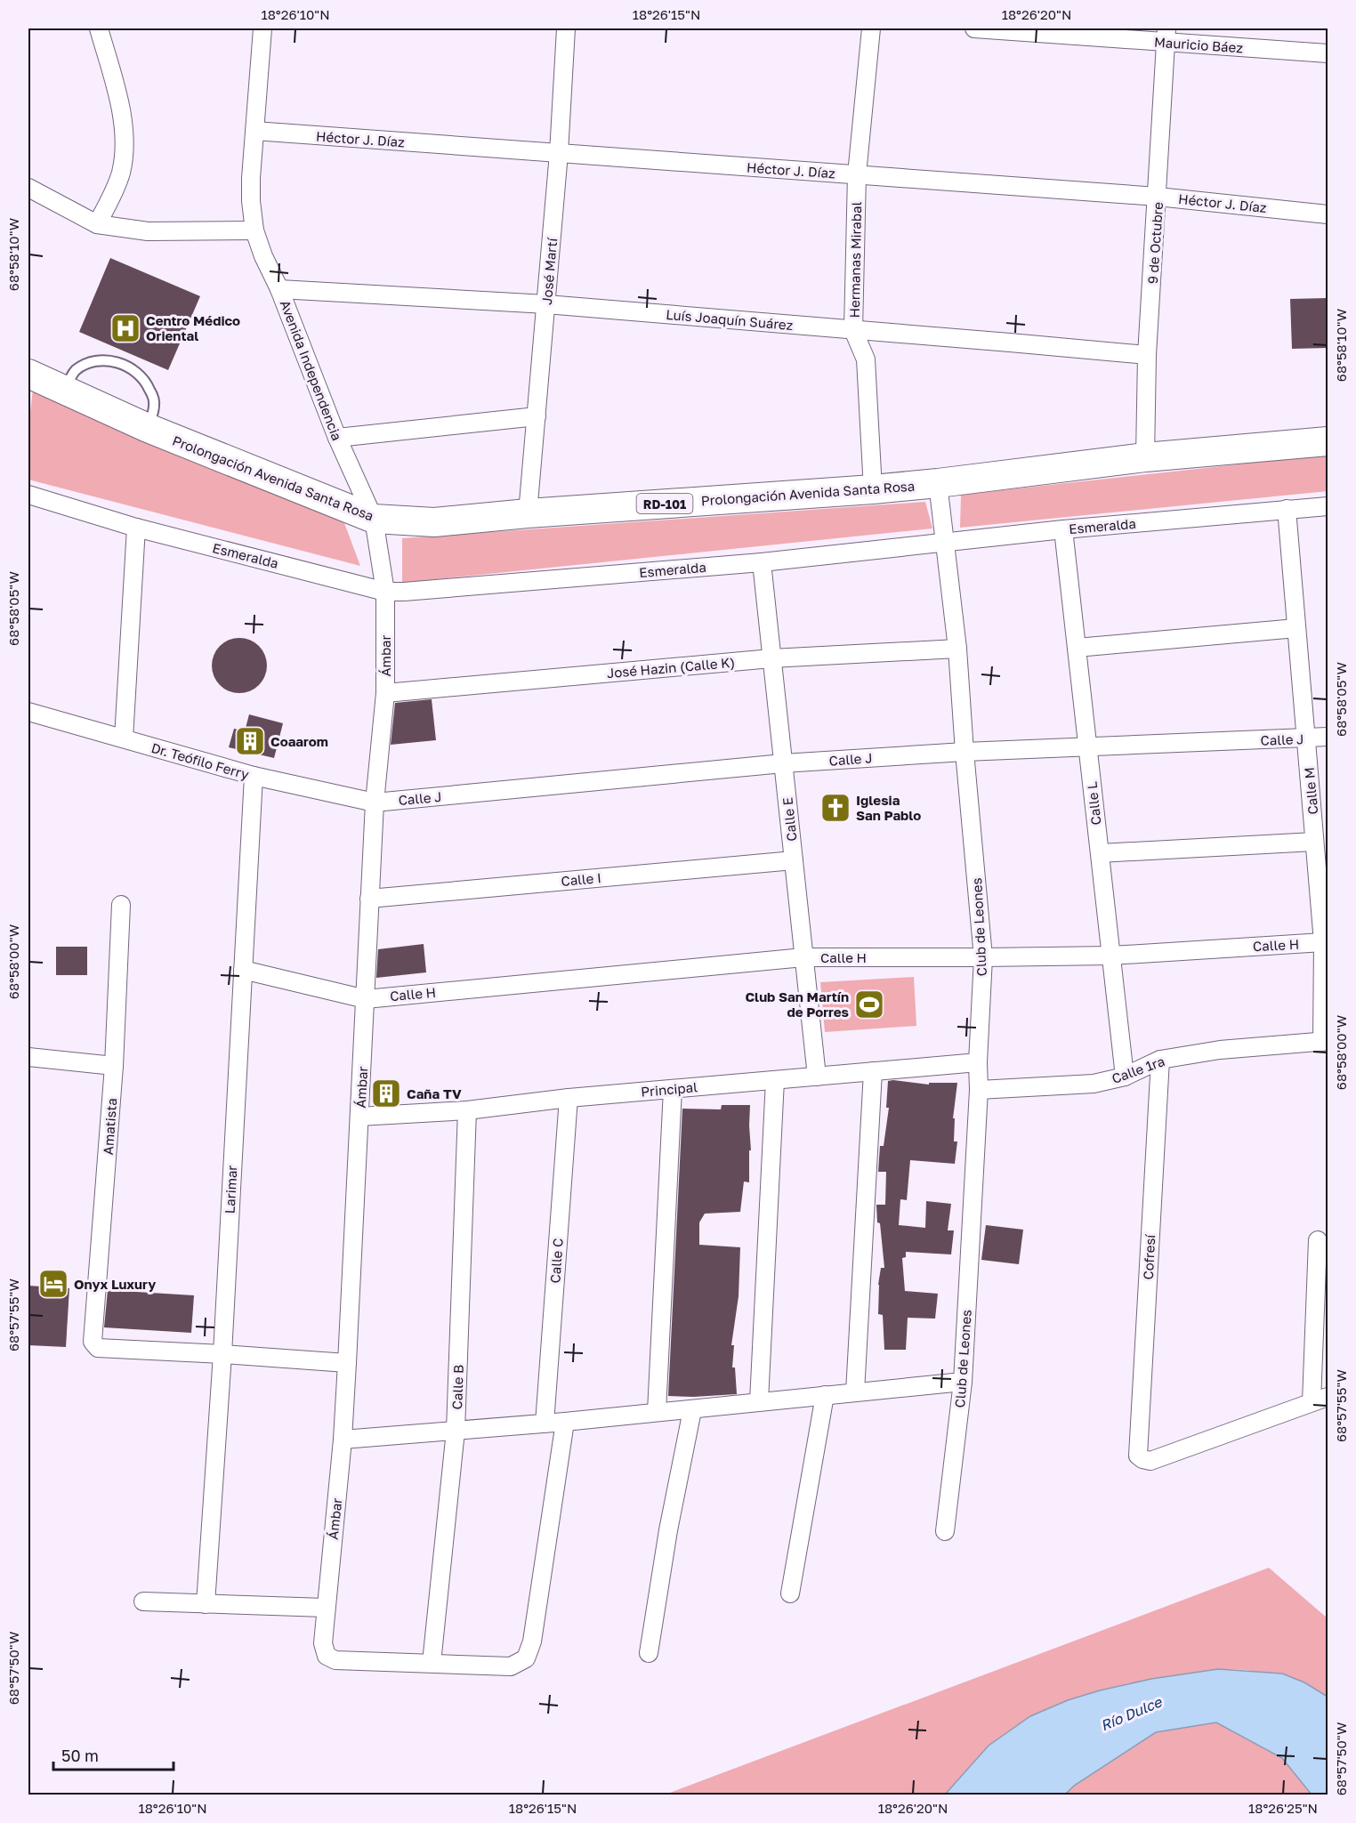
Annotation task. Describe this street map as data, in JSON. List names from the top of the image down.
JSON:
{
  "streets": {
    "main road": ["Prolongación Avenida Santa Rosa", "RD-101"],
    "street": [
      "Mauricio Báez",
      "Héctor J. Díaz",
      "9 de Octubre",
      "Hermanas Mirabal",
      "José Martí",
      "Luís Joaquín Suárez",
      "Avenida Independencia",
      "Esmeralda",
      "Ámbar",
      "José Hazin (Calle K)",
      "Calle J",
      "Dr. Teófilo Ferry",
      "Calle M",
      "Calle L",
      "Calle E",
      "Calle I",
      "Club de Leones",
      "Calle H",
      "Calle 1ra",
      "Principal",
      "Amatista",
      "Larimar",
      "Cofresí",
      "Calle C",
      "Calle B"
    ]
  },
  "crossings": [
    ["Mauricio Báez", "9 de Octubre"],
    ["Héctor J. Díaz", "9 de Octubre"],
    ["Héctor J. Díaz", "Hermanas Mirabal"],
    ["Héctor J. Díaz", "José Martí"],
    ["Héctor J. Díaz", "Avenida Independencia"],
    ["9 de Octubre", "Luís Joaquín Suárez"],
    ["9 de Octubre", "Prolongación Avenida Santa Rosa"],
    ["Hermanas Mirabal", "Luís Joaquín Suárez"],
    ["Hermanas Mirabal", "Prolongación Avenida Santa Rosa"],
    ["José Martí", "Luís Joaquín Suárez"],
    ["José Martí", "Prolongación Avenida Santa Rosa"],
    ["Luís Joaquín Suárez", "Avenida Independencia"],
    ["Avenida Independencia", "Prolongación Avenida Santa Rosa"],
    ["Avenida Independencia", "Ámbar"],
    ["Prolongación Avenida Santa Rosa", "Ámbar"],
    ["Prolongación Avenida Santa Rosa", "Club de Leones"],
    ["Esmeralda", "Ámbar"],
    ["Esmeralda", "Calle M"],
    ["Esmeralda", "Calle L"],
    ["Esmeralda", "Calle E"],
    ["Esmeralda", "Club de Leones"],
    ["Ámbar", "José Hazin (Calle K)"],
    ["Ámbar", "Calle J"],
    ["Ámbar", "Dr. Teófilo Ferry"],
    ["Ámbar", "Calle I"],
    ["Ámbar", "Calle H"],
    ["Ámbar", "Principal"],
    ["Ámbar", "Calle B"],
    ["José Hazin (Calle K)", "Calle E"],
    ["José Hazin (Calle K)", "Club de Leones"],
    ["Calle J", "Dr. Teófilo Ferry"],
    ["Calle J", "Calle M"],
    ["Calle J", "Calle L"],
    ["Calle J", "Calle E"],
    ["Calle J", "Club de Leones"],
    ["Dr. Teófilo Ferry", "Larimar"],
    ["Calle M", "Calle H"],
    ["Calle M", "Calle 1ra"],
    ["Calle L", "Calle H"],
    ["Calle L", "Calle 1ra"],
    ["Calle E", "Calle I"],
    ["Calle E", "Calle H"],
    ["Calle E", "Principal"],
    ["Club de Leones", "Calle H"],
    ["Club de Leones", "Calle 1ra"],
    ["Club de Leones", "Principal"],
    ["Calle H", "Larimar"],
    ["Calle 1ra", "Cofresí"],
    ["Principal", "Calle C"],
    ["Principal", "Calle B"],
    ["Amatista", "Larimar"]
  ],
  "water": ["Río Dulce"],
  "places": {
    "hospital": ["Centro Médico Oriental"],
    "building": ["Coaarom", "Caña TV"],
    "church": ["Iglesia San Pablo"],
    "sports": ["Club San Martín de Porres"],
    "hotel": ["Onyx Luxury"]
  },
  "scale_bar": "50 m",
  "coordinates": [
    "18°26'10\"N",
    "18°26'15\"N",
    "18°26'20\"N",
    "68°58'10\"W",
    "68°58'05\"W",
    "68°58'00\"W",
    "68°57'55\"W",
    "68°57'50\"W",
    "18°26'25\"N"
  ]
}
